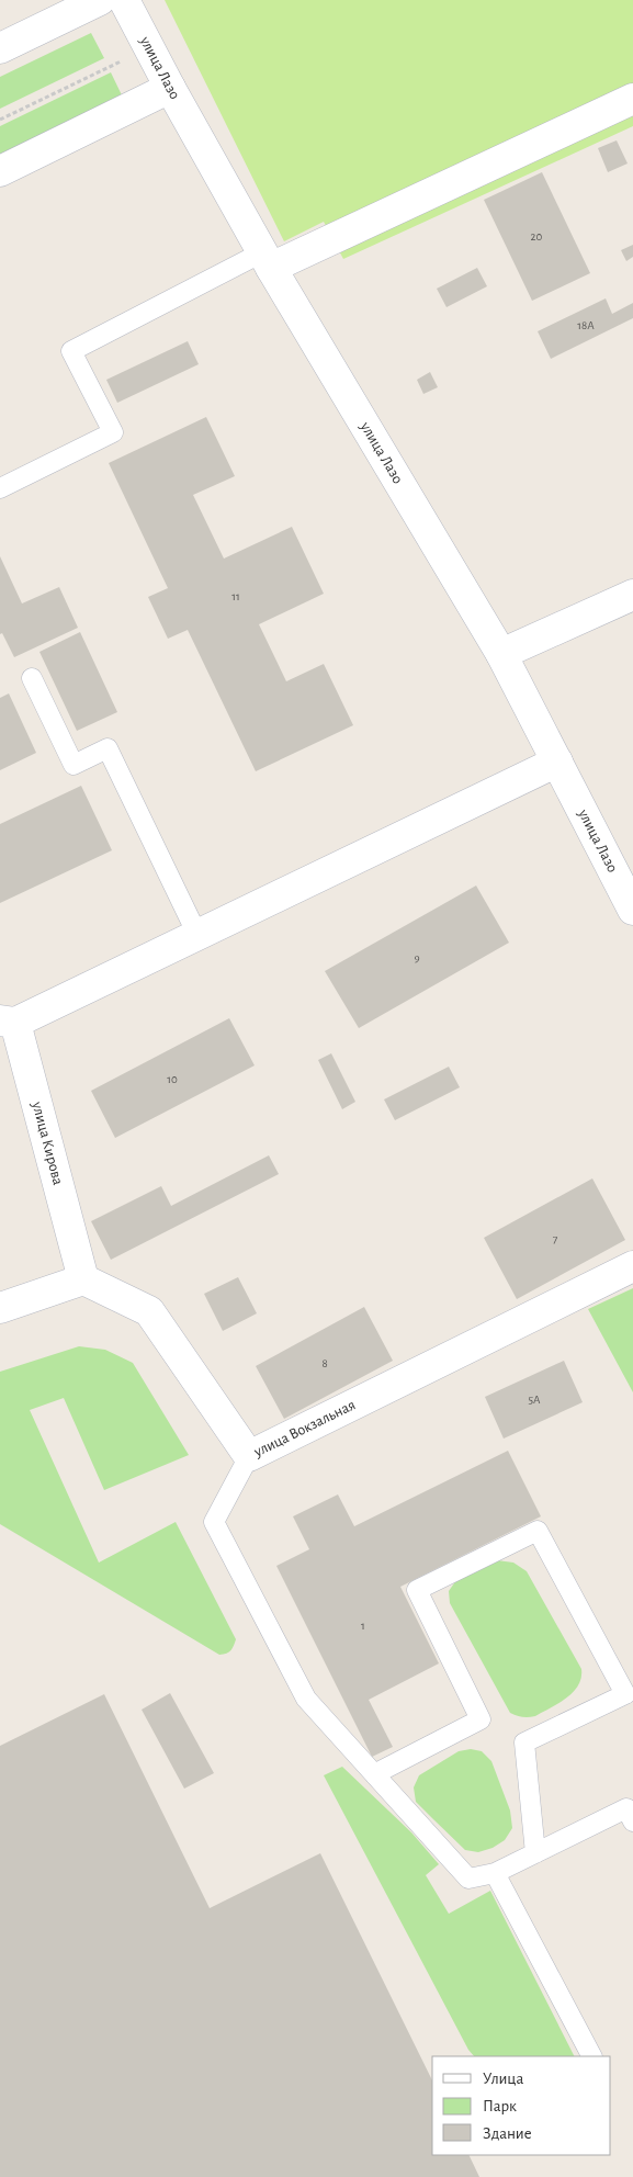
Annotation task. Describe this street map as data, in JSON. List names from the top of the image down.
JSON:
{
  "streets": {
    "street": ["улица Лазо", "улица Кирова", "улица Вокзальная"]
  },
  "crossings": [
    ["улица Кирова", "улица Вокзальная"]
  ],
  "house_numbers": [
    "20",
    "18А",
    "11",
    "9",
    "10",
    "7",
    "8",
    "5А",
    "1"
  ],
  "legend": ["Улица", "Парк", "Здание"]
}
